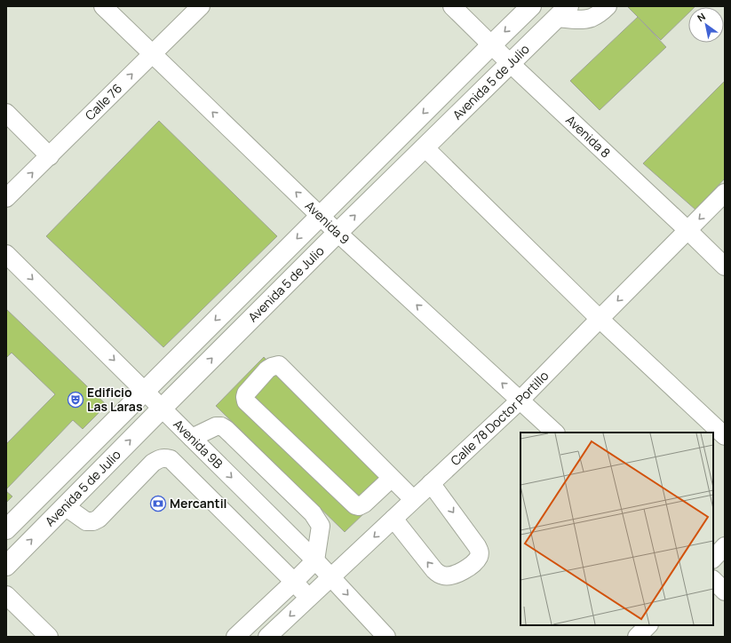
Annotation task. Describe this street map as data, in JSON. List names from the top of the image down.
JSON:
{
  "streets": {
    "main road": ["Avenida 5 de Julio"],
    "street": [
      "Calle 76",
      "Avenida 8",
      "Avenida 9",
      "Calle 78 Doctor Portillo",
      "Avenida 9B"
    ]
  },
  "crossings": [
    ["Avenida 5 de Julio", "Avenida 8"],
    ["Avenida 5 de Julio", "Avenida 9"],
    ["Avenida 5 de Julio", "Avenida 9B"],
    ["Calle 76", "Avenida 9"],
    ["Avenida 8", "Calle 78 Doctor Portillo"],
    ["Avenida 9", "Calle 78 Doctor Portillo"],
    ["Calle 78 Doctor Portillo", "Avenida 9B"]
  ],
  "one_way": ["Calle 76", "Calle 78 Doctor Portillo", "Avenida 9B"],
  "places": {
    "theatre": ["Edificio Las Laras"],
    "bank": ["Mercantil"]
  },
  "north": "top left"
}
